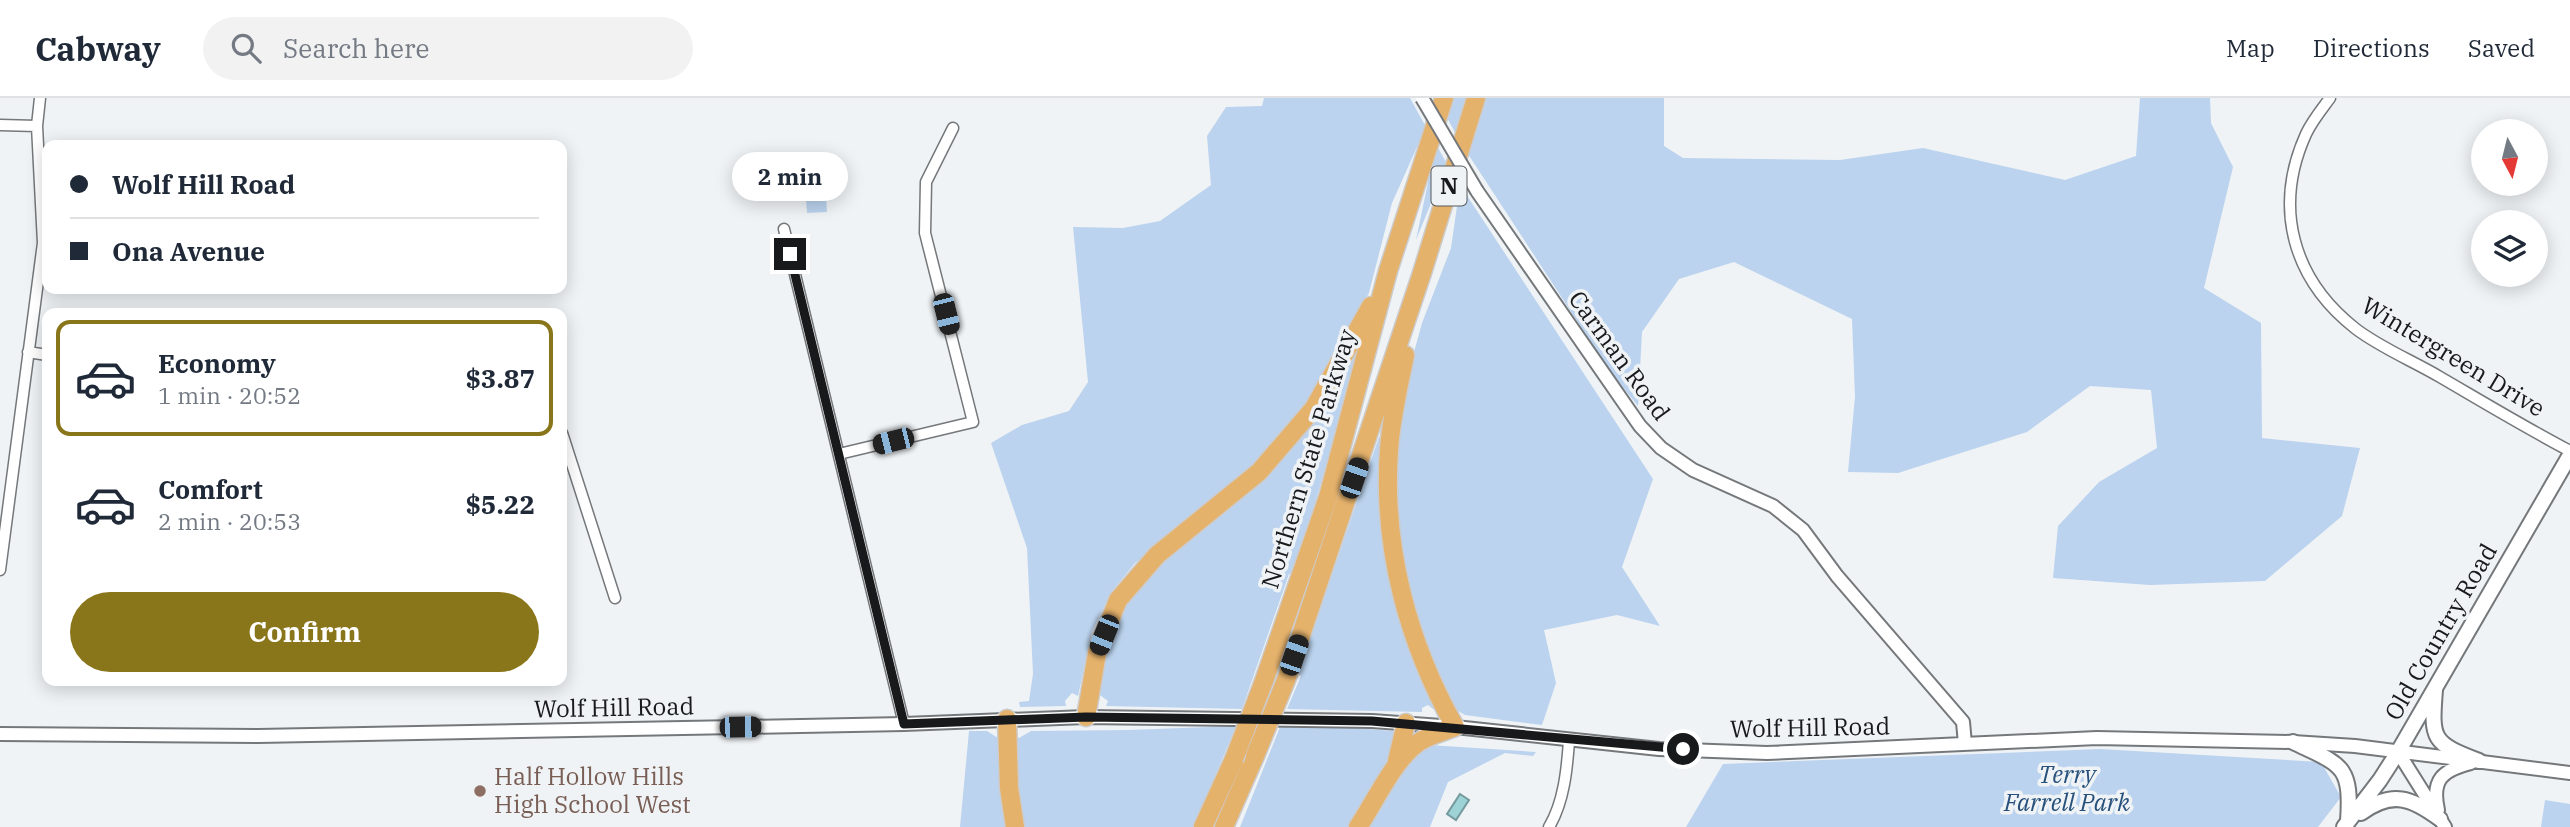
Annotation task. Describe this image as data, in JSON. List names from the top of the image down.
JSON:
{
  "streets": {
    "highway": ["N", "Northern State Parkway"],
    "main road": ["Old Country Road"],
    "street": ["Carman Road", "Wintergreen Drive", "Wolf Hill Road"]
  },
  "crossings": [
    ["Carman Road", "Wolf Hill Road"],
    ["Wintergreen Drive", "Old Country Road"],
    ["Old Country Road", "Wolf Hill Road"]
  ],
  "parks": ["Terry Farrell Park"],
  "places": ["Half Hollow Hills High School West"],
  "north": "bottom",
  "page": {
    "header": "Cabway",
    "search": "Search here",
    "nav": ["Map", "Directions", "Saved"],
    "banner": ["Wolf Hill Road", "Ona Avenue"],
    "bubble": "2 min",
    "list": [
      {
        "name": "Economy",
        "note": "1 min · 20:52",
        "value": "$3.87"
      },
      {
        "name": "Comfort",
        "note": "2 min · 20:53",
        "value": "$5.22"
      }
    ],
    "buttons": "Confirm"
  }
}
